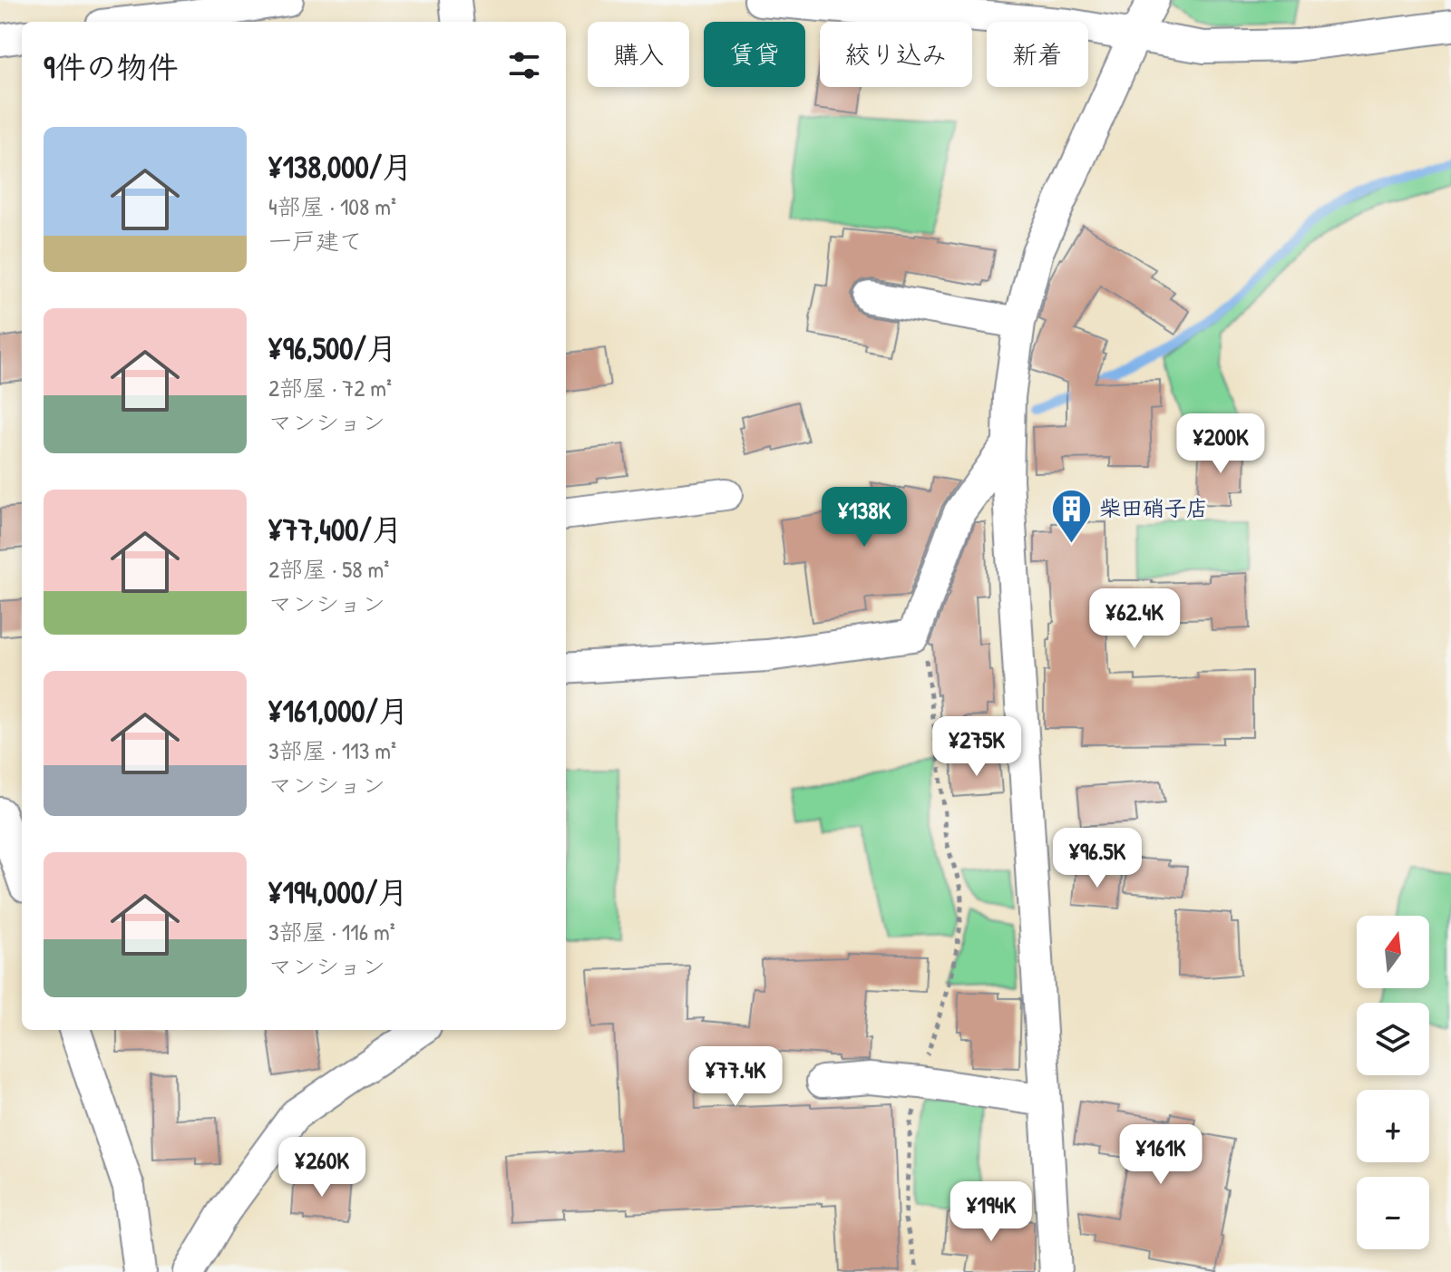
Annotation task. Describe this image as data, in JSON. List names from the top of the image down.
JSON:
{
  "places": {
    "building": ["柴田硝子店"]
  },
  "north": "top",
  "page": {
    "chip": [
      "購入",
      "賃貸",
      "絞り込み",
      "新着"
    ],
    "heading": "9件の物件",
    "list": [
      {
        "name": "¥138,000/月",
        "note": "4部屋 · 108 m² · 一戸建て"
      },
      {
        "name": "¥96,500/月",
        "note": "2部屋 · 72 m² · マンション"
      },
      {
        "name": "¥77,400/月",
        "note": "2部屋 · 58 m² · マンション"
      },
      {
        "name": "¥161,000/月",
        "note": "3部屋 · 113 m² · マンション"
      },
      {
        "name": "¥194,000/月",
        "note": "3部屋 · 116 m² · マンション"
      }
    ],
    "price": [
      "¥200K",
      "¥138K",
      "¥62.4K",
      "¥275K",
      "¥96.5K",
      "¥77.4K",
      "¥161K",
      "¥260K",
      "¥194K"
    ],
    "map_buttons": ["+", "−"]
  }
}
